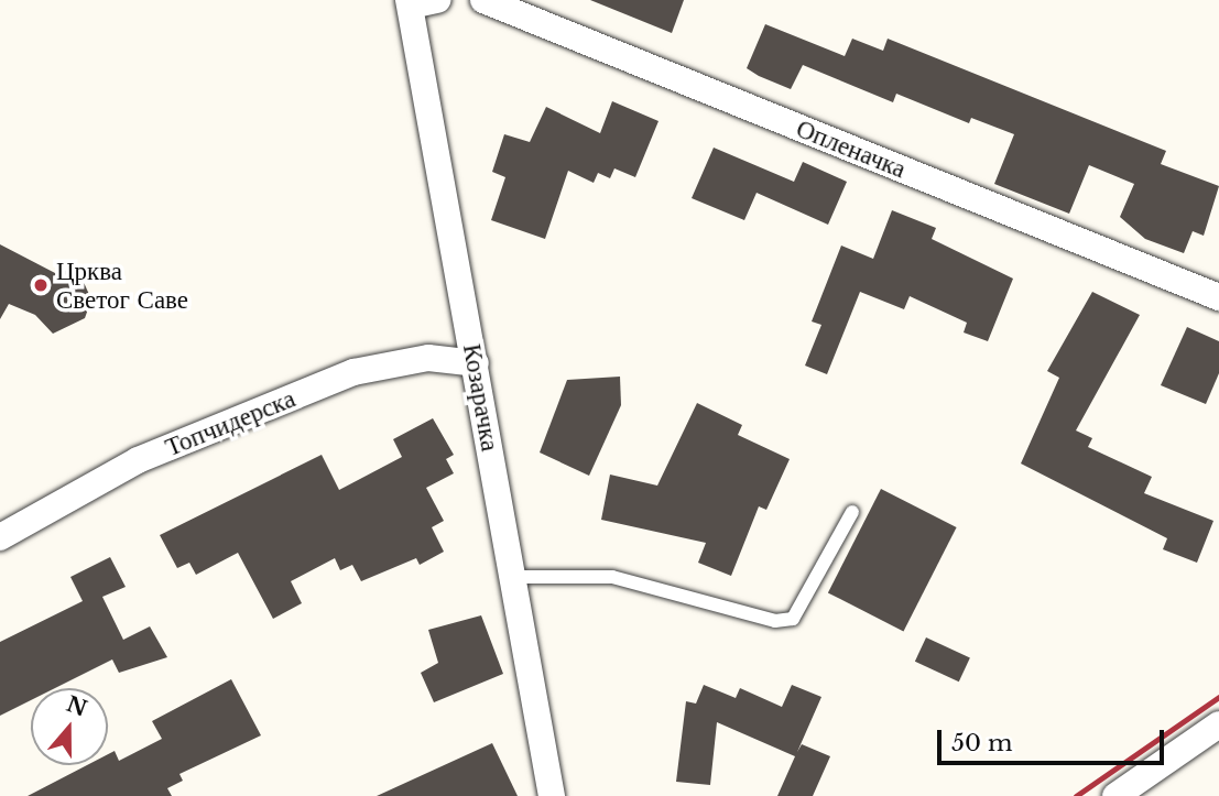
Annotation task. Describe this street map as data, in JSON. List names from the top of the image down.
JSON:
{
  "streets": {
    "street": ["Опленачка", "Козарачка", "Топчидерска"]
  },
  "crossings": [
    ["Козарачка", "Топчидерска"]
  ],
  "places": ["Црква Светог Саве"],
  "scale_bar": "50 m",
  "north": "top"
}
